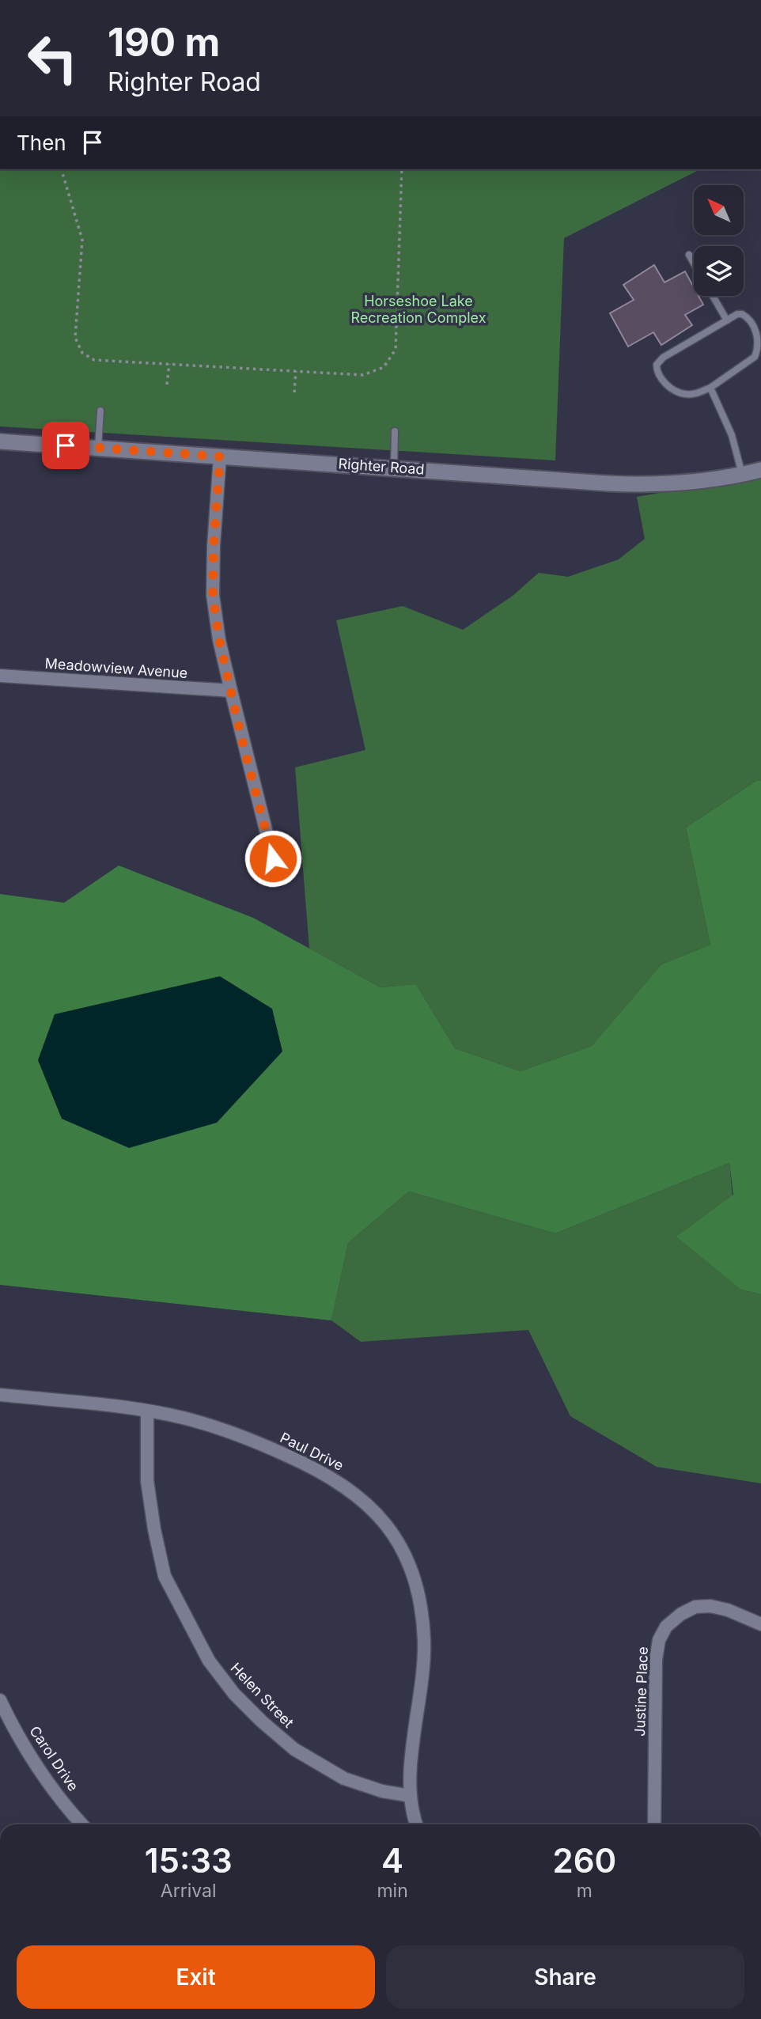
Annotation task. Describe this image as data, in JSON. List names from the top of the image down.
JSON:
{
  "streets": {
    "street": [
      "Righter Road",
      "Meadowview Avenue",
      "Paul Drive",
      "Justine Place",
      "Helen Street",
      "Carol Drive"
    ]
  },
  "crossings": [
    ["Paul Drive", "Helen Street"]
  ],
  "parks": ["Horseshoe Lake Recreation Complex"],
  "north": "top left",
  "page": {
    "turn": ["190 m", "Righter Road"],
    "then": "Then",
    "eta": [
      "15:33",
      "Arrival",
      "4",
      "min",
      "260",
      "m"
    ],
    "buttons": ["Exit", "Share"]
  }
}
